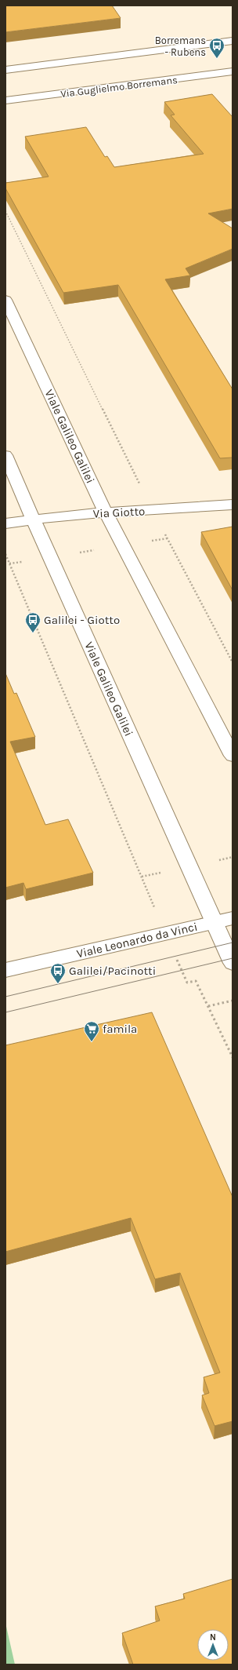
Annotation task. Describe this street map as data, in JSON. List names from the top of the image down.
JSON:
{
  "streets": {
    "street": [
      "Via Guglielmo Borremans",
      "Viale Galileo Galilei",
      "Via Giotto",
      "Viale Leonardo da Vinci"
    ]
  },
  "crossings": [
    ["Viale Galileo Galilei", "Via Giotto"],
    ["Viale Galileo Galilei", "Viale Leonardo da Vinci"]
  ],
  "places": {
    "bus stop": ["Borremans - Rubens", "Galilei - Giotto", "Galilei/Pacinotti"],
    "supermarket": ["famila"]
  },
  "north": "top"
}
